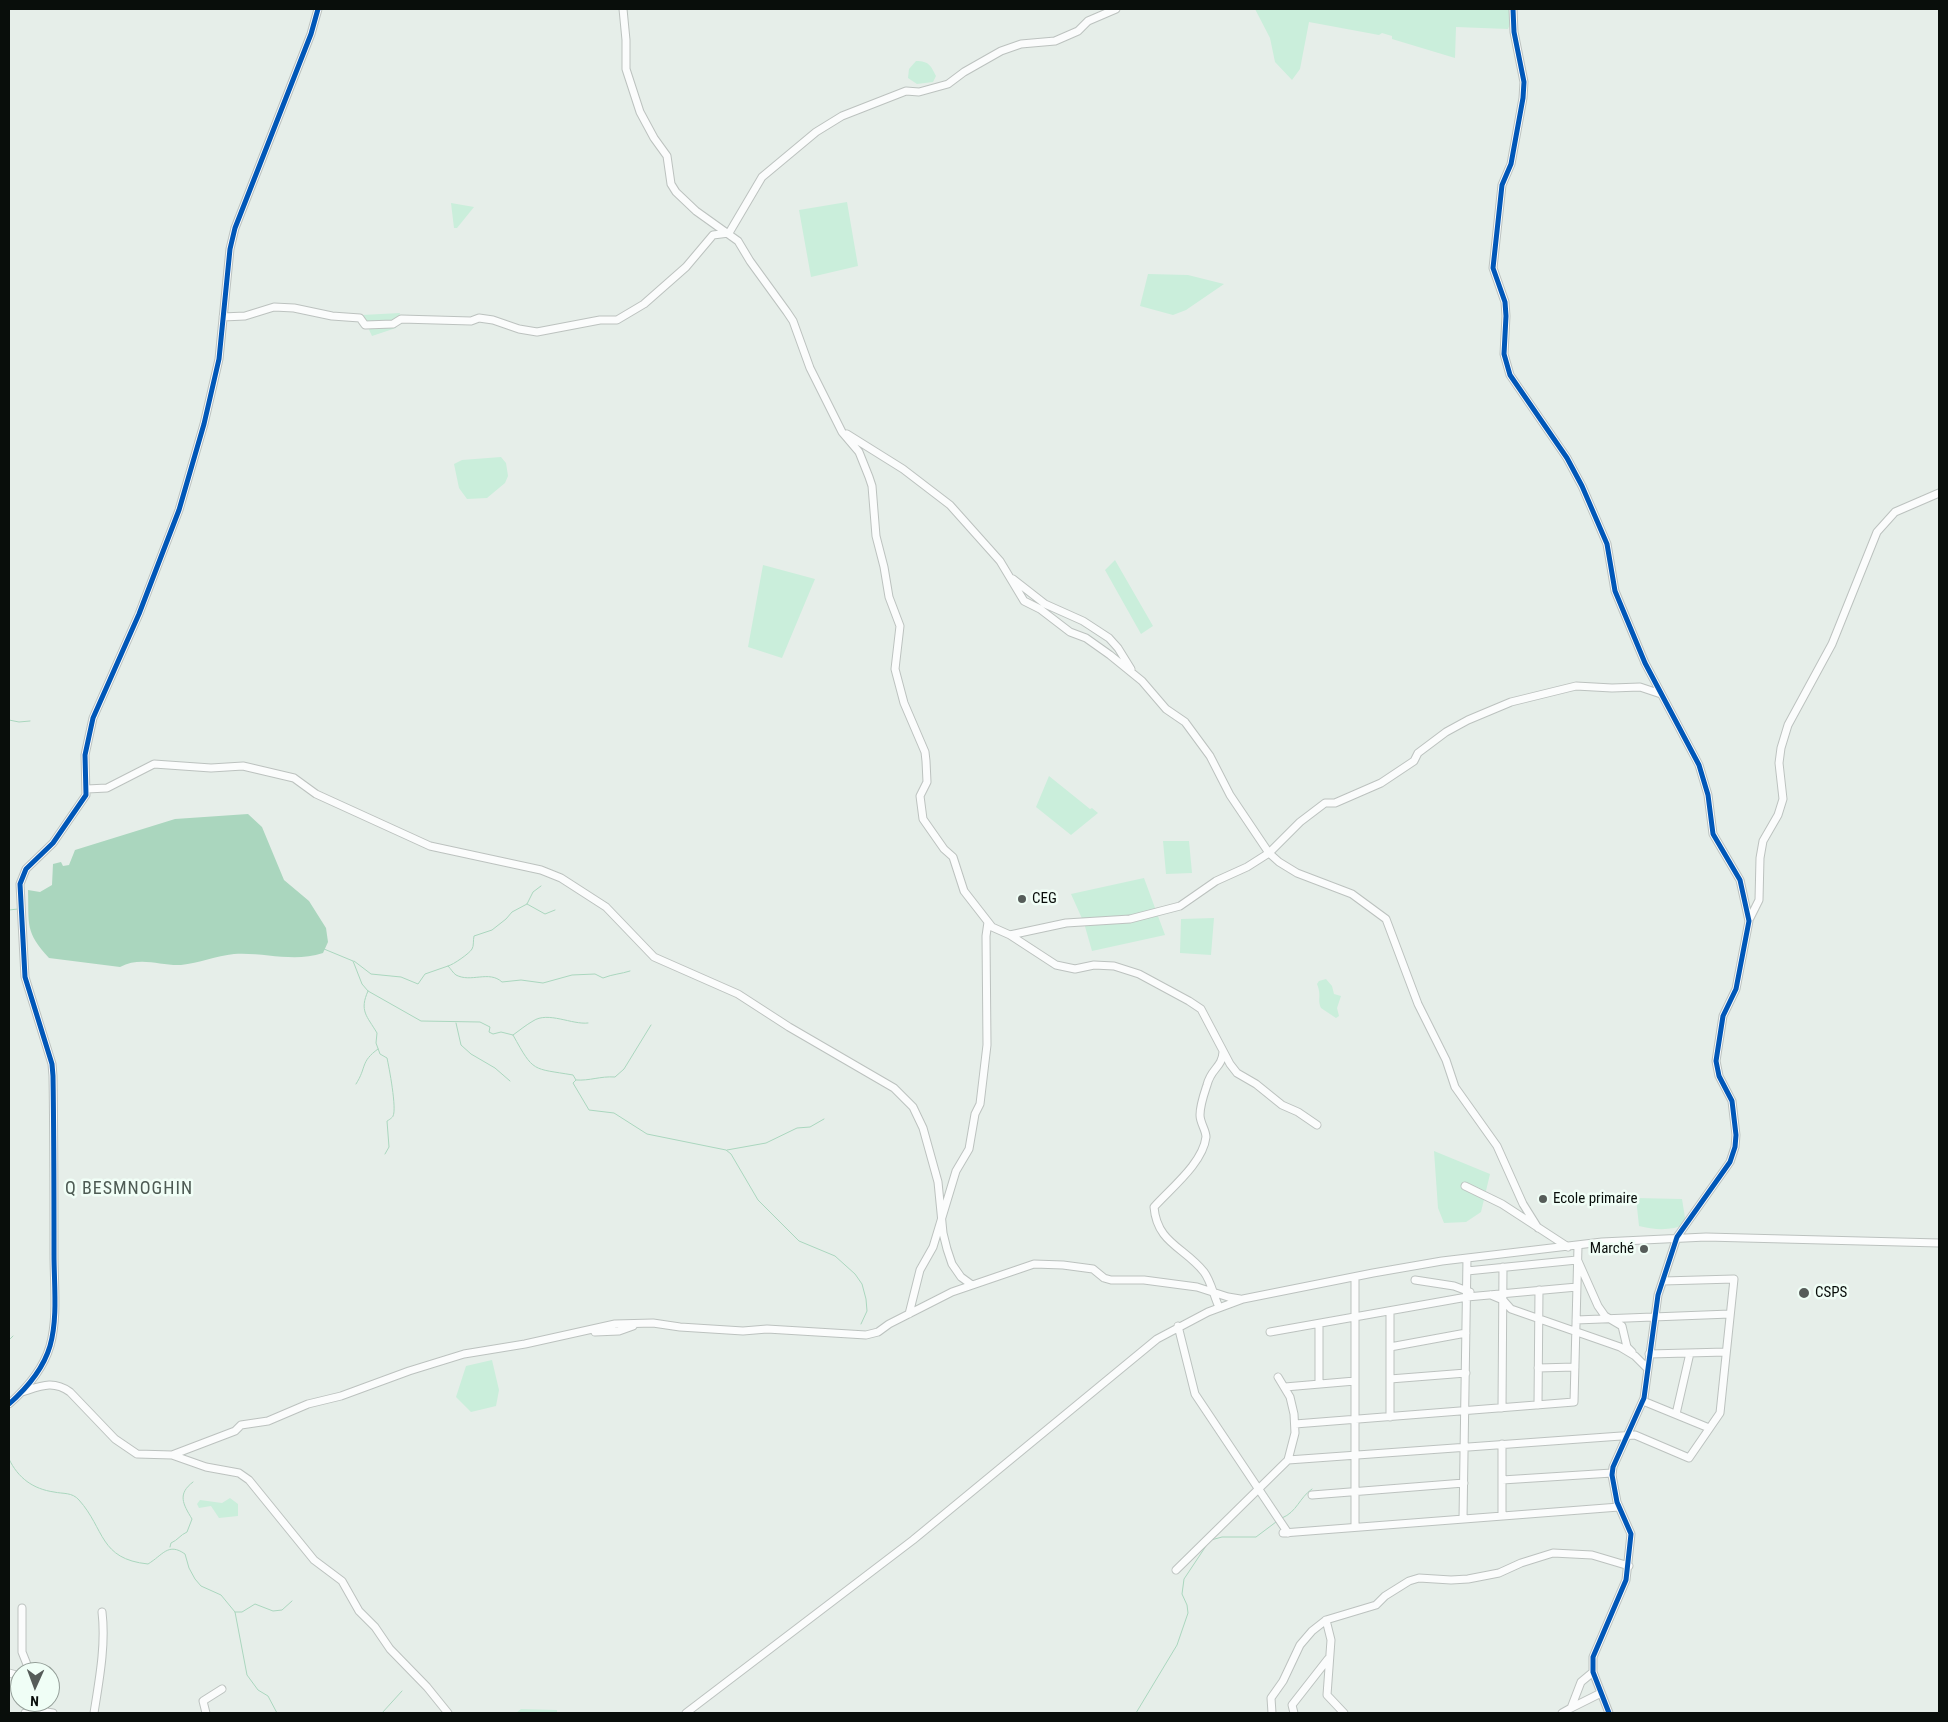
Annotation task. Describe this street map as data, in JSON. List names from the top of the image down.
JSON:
{
  "districts": ["Q BESMNOGHIN"],
  "places": [
    "CEG",
    "Ecole primaire",
    "Marché",
    "CSPS"
  ],
  "north": "bottom"
}
